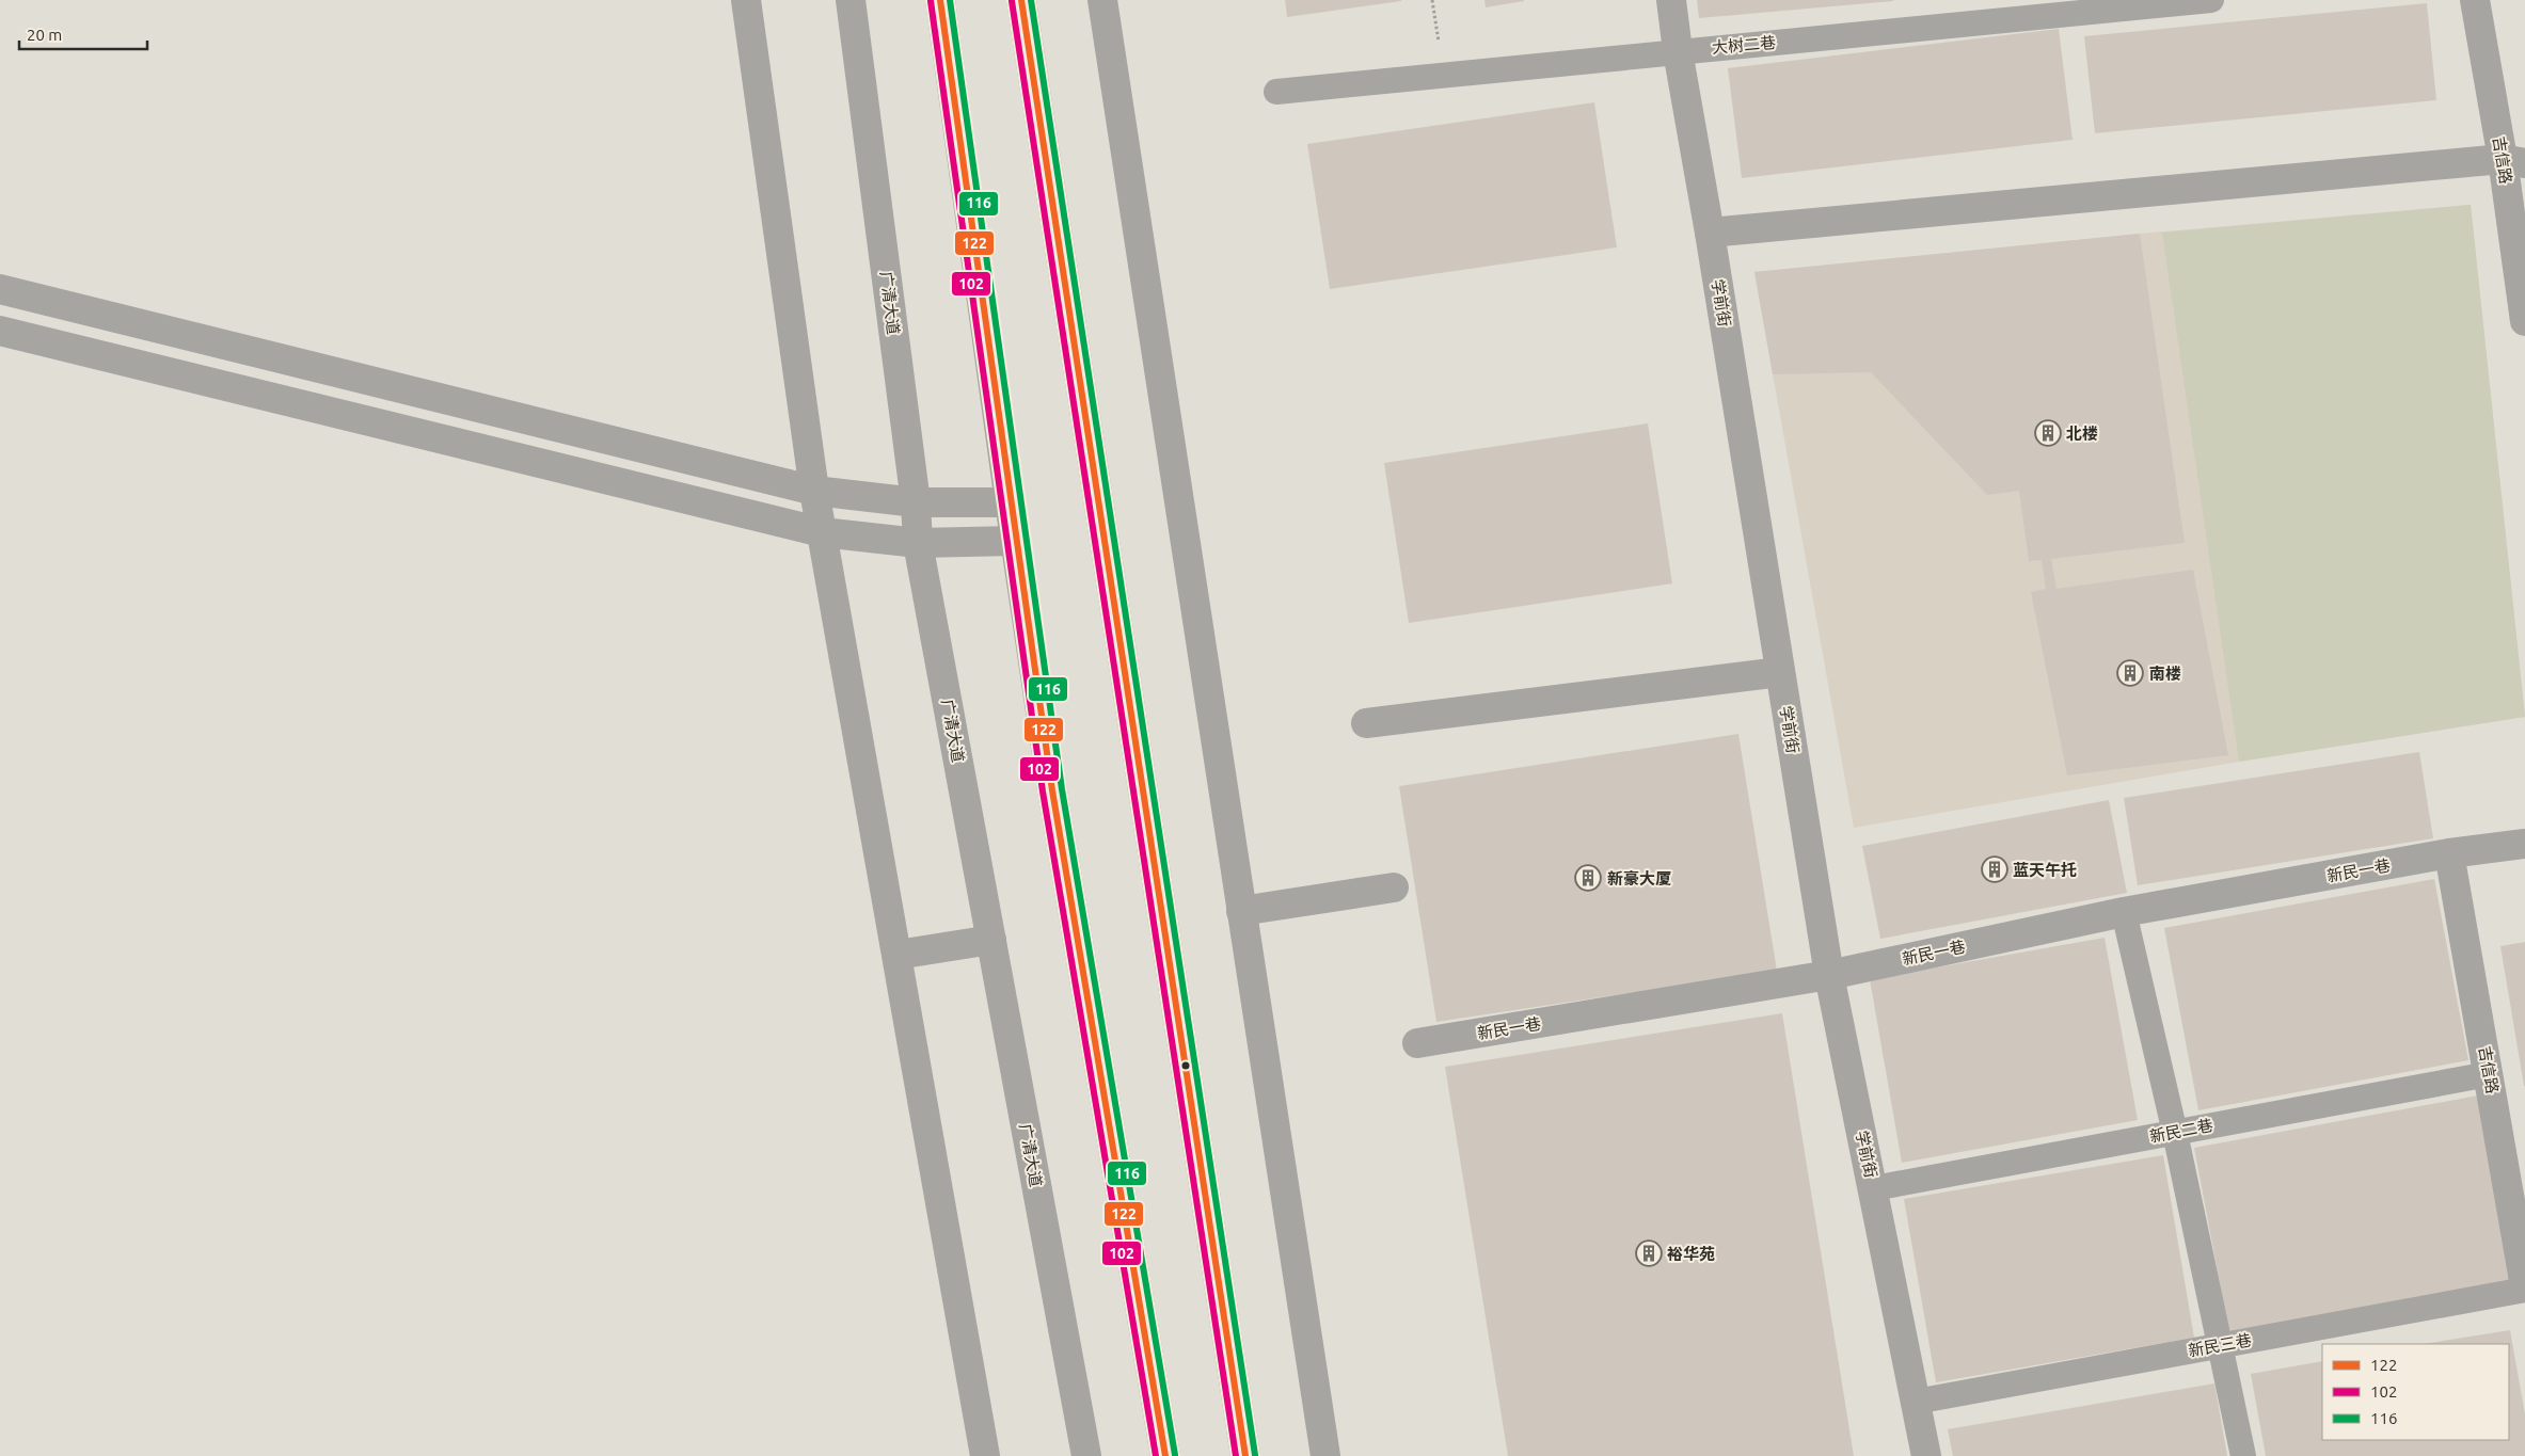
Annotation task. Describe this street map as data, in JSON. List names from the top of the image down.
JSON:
{
  "streets": {
    "street": [
      "吉信路",
      "广清大道",
      "学前街",
      "新民一巷"
    ],
    "lane": ["大树二巷", "新民二巷", "新民三巷"]
  },
  "crossings": [
    ["大树二巷", "学前街"],
    ["吉信路", "新民一巷"],
    ["吉信路", "新民二巷"],
    ["吉信路", "新民三巷"],
    ["学前街", "新民一巷"],
    ["学前街", "新民二巷"],
    ["学前街", "新民三巷"]
  ],
  "places": {
    "building": [
      "北楼",
      "南楼",
      "蓝天午托",
      "新豪大厦",
      "裕华苑"
    ]
  },
  "lines": ["transit line 122", "transit line 116", "transit line 102"],
  "legend": ["122", "102", "116"],
  "scale_bar": "20 m"
}
